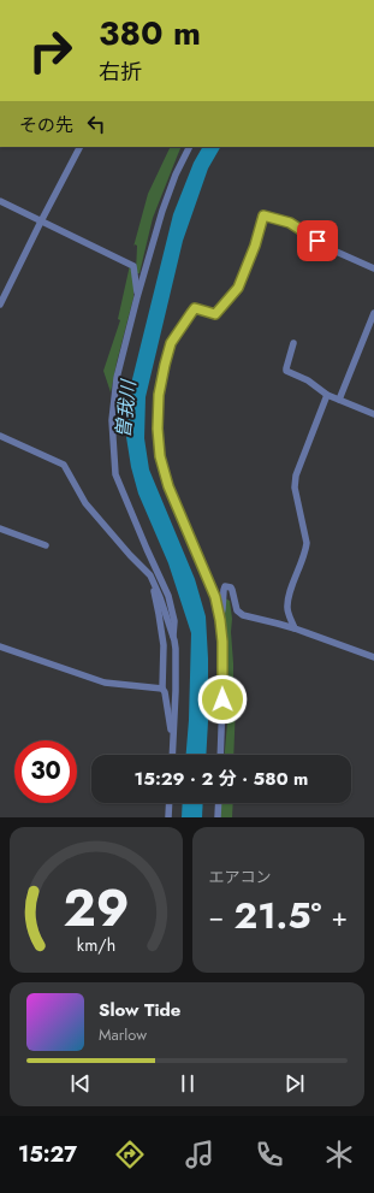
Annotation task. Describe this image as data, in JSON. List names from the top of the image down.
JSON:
{
  "water": ["曽我川"],
  "page": {
    "turn": ["380 m", "右折"],
    "then": "その先",
    "limit": "30",
    "trip": "15:29 · 2 分 · 580 m",
    "tile": "エアコン",
    "heat": ["−", "21.5°", "+"],
    "song": ["Slow Tide", "Marlow"],
    "tabs": "15:27",
    "gauge": ["29", "km/h"]
  }
}
